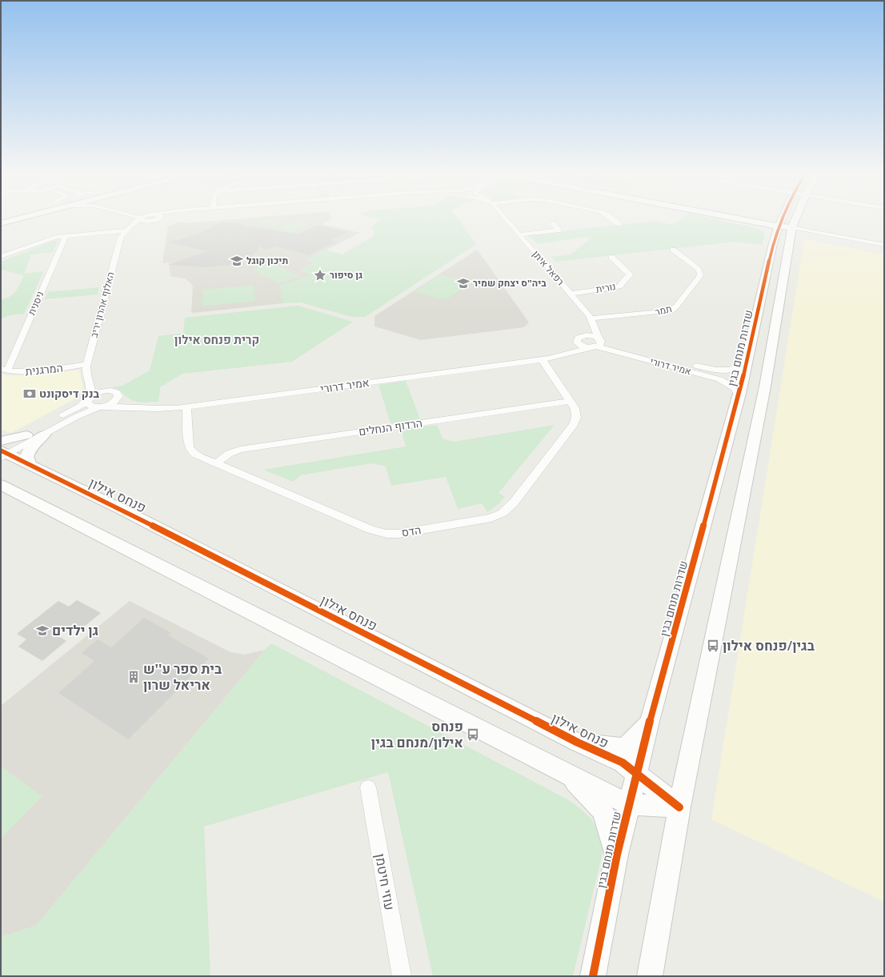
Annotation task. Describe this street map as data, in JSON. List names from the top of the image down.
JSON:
{
  "streets": {
    "street": [
      "רפאל איתן",
      "נורית",
      "ניסנית",
      "האלוף אהרון יריב",
      "תמר",
      "שדרות מנחם בגין",
      "אמיר דרורי",
      "המרגנית",
      "הרדוף הנחלים",
      "פנחס אילון",
      "הדס",
      "עוזי חיטמן"
    ]
  },
  "crossings": [
    ["רפאל איתן", "נורית"],
    ["רפאל איתן", "תמר"],
    ["רפאל איתן", "אמיר דרורי"],
    ["ניסנית", "המרגנית"],
    ["האלוף אהרון יריב", "המרגנית"],
    ["שדרות מנחם בגין", "אמיר דרורי"],
    ["שדרות מנחם בגין", "פנחס אילון"],
    ["אמיר דרורי", "הדס"],
    ["הרדוף הנחלים", "הדס"]
  ],
  "districts": ["קרית פנחס אילון"],
  "places": {
    "school or university": ["תיכון קוגל", "ביה\"ס יצחק שמיר", "גן ילדים"],
    "place": ["גן סיפור"],
    "bank": ["בנק דיסקונט"],
    "bus stop": ["בגין/פנחס אילון", "פנחס אילון/מנחם בגין"],
    "building": ["בית ספר ע''ש אריאל שרון"]
  }
}
